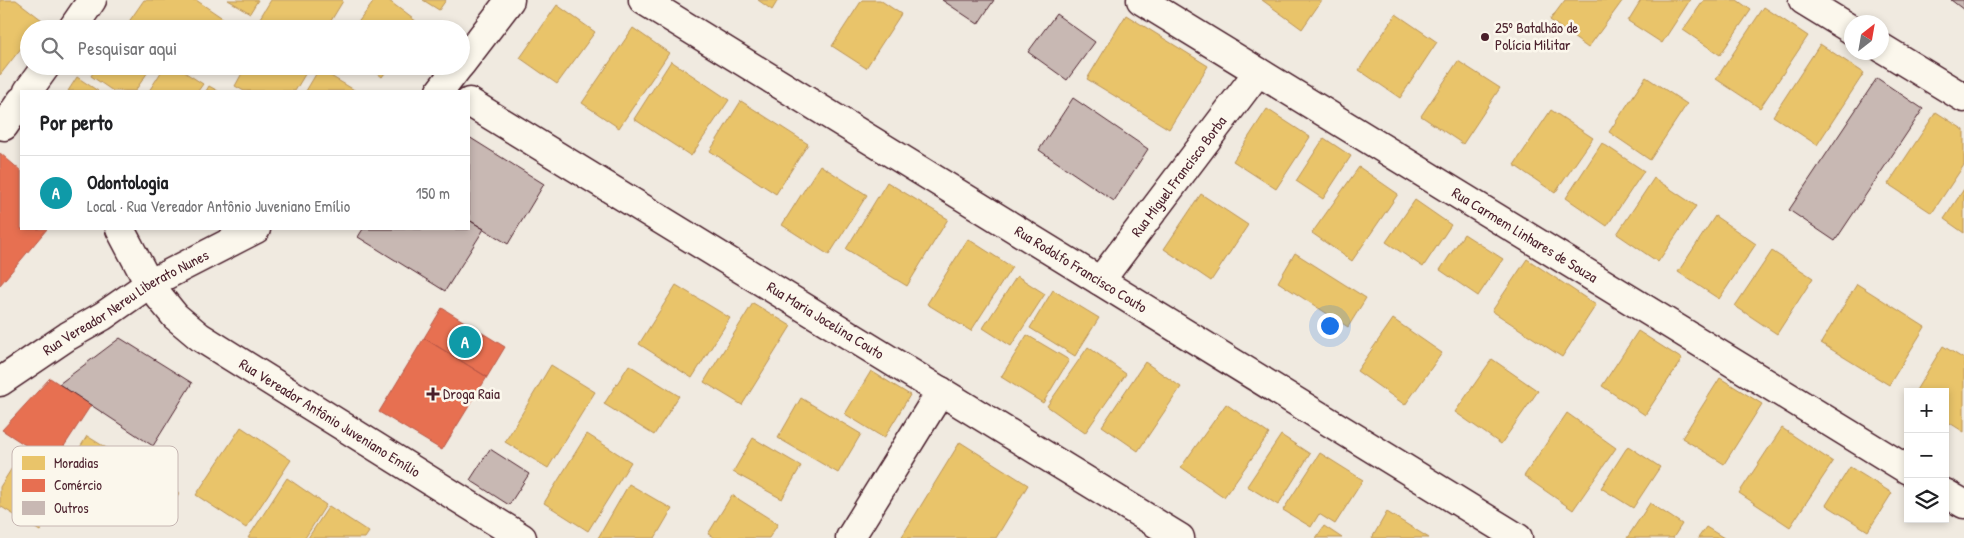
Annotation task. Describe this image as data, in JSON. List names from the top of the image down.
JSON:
{
  "streets": {
    "street": [
      "Rua Miguel Francisco Borba",
      "Rua Carmem Linhares de Souza",
      "Rua Rodolfo Francisco Couto",
      "Rua Vereador Nereu Liberato Nunes",
      "Rua Maria Jocelina Couto",
      "Rua Vereador Antônio Juveniano Emílio"
    ]
  },
  "crossings": [
    ["Rua Miguel Francisco Borba", "Rua Carmem Linhares de Souza"],
    ["Rua Miguel Francisco Borba", "Rua Rodolfo Francisco Couto"],
    ["Rua Vereador Nereu Liberato Nunes", "Rua Vereador Antônio Juveniano Emílio"]
  ],
  "places": {
    "other": ["25º Batalhão de Polícia Militar"],
    "health": ["Droga Raia"]
  },
  "legend": ["Moradias", "Comércio", "Outros"],
  "north": "top right",
  "page": {
    "search": "Pesquisar aqui",
    "heading": "Por perto",
    "list": [
      {
        "mark": "A",
        "name": "Odontologia",
        "note": "Local · Rua Vereador Antônio Juveniano Emílio",
        "value": "150 m"
      }
    ],
    "pins": "A",
    "map_buttons": ["+", "−"]
  }
}
